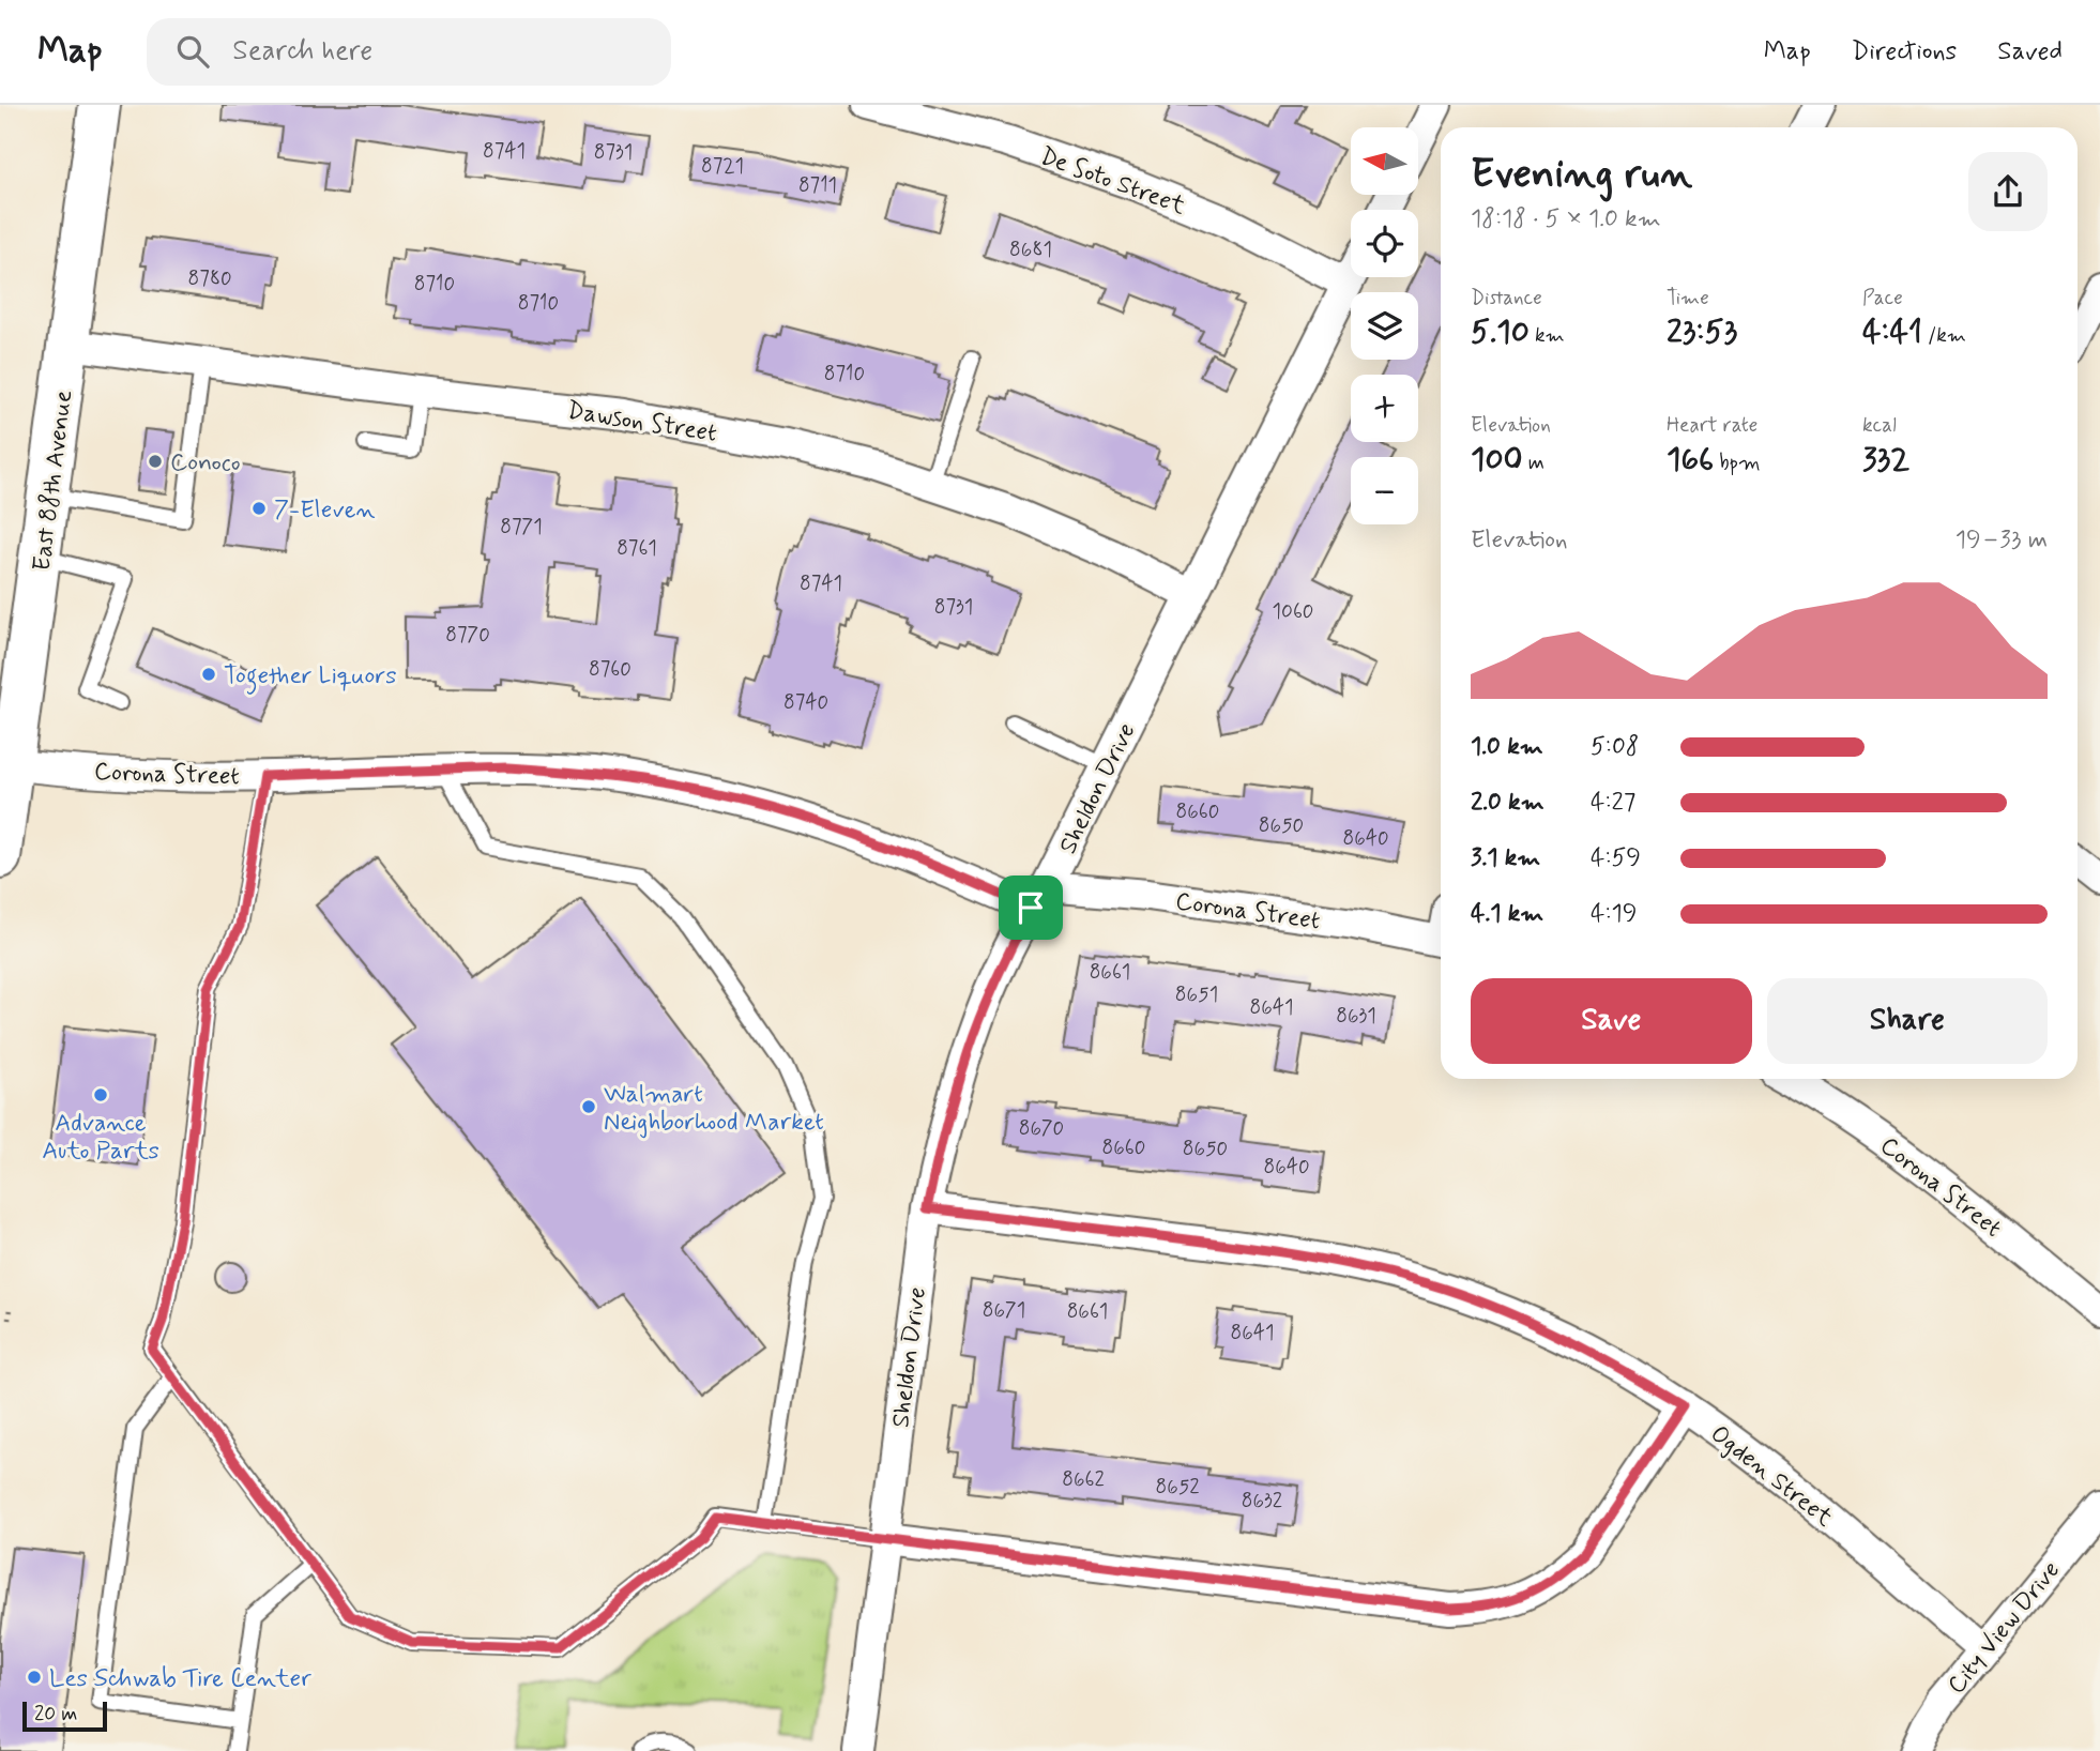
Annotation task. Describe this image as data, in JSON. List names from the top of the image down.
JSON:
{
  "streets": {
    "main road": ["East 88th Avenue"],
    "street": [
      "De Soto Street",
      "Dawson Street",
      "Corona Street",
      "Sheldon Drive",
      "Ogden Street",
      "City View Drive"
    ]
  },
  "crossings": [
    ["De Soto Street", "Sheldon Drive"],
    ["Dawson Street", "East 88th Avenue"],
    ["Dawson Street", "Sheldon Drive"],
    ["East 88th Avenue", "Corona Street"],
    ["Corona Street", "Sheldon Drive"],
    ["Sheldon Drive", "Ogden Street"],
    ["Ogden Street", "City View Drive"]
  ],
  "places": [
    "Conoco",
    "7-Eleven",
    "Together Liquors",
    "Advance Auto Parts",
    "Walmart Neighborhood Market",
    "Les Schwab Tire Center"
  ],
  "house_numbers": [
    "8741",
    "8731",
    "8721",
    "8711",
    "8681",
    "8780",
    "8710",
    "8710",
    "8710",
    "8771",
    "8761",
    "8741",
    "8731",
    "1060",
    "8770",
    "8760",
    "8740",
    "8660",
    "8650",
    "8640",
    "8661",
    "8651",
    "8641",
    "8631",
    "8670",
    "8660",
    "8650",
    "8640",
    "8671",
    "8661",
    "8641",
    "8662",
    "8652",
    "8632"
  ],
  "scale_bar": "20 m",
  "north": "left",
  "page": {
    "header": "Map",
    "search": "Search here",
    "nav": ["Map", "Directions", "Saved"],
    "map_buttons": ["+", "−"],
    "heading": ["Evening run", "18:18 · 5 × 1.0 km"],
    "stats": [
      ["Distance", "5.10 km"],
      ["Time", "23:53"],
      ["Pace", "4:41 /km"],
      ["Elevation", "100 m"],
      ["Heart rate", "166 bpm"],
      ["kcal", "332"]
    ],
    "chart": ["Elevation", "19–33 m"],
    "list": [
      {
        "name": "1.0 km",
        "note": "5:08"
      },
      {
        "name": "2.0 km",
        "note": "4:27"
      },
      {
        "name": "3.1 km",
        "note": "4:59"
      },
      {
        "name": "4.1 km",
        "note": "4:19"
      }
    ],
    "buttons": ["Save", "Share"],
    "scale": "20 m"
  }
}
